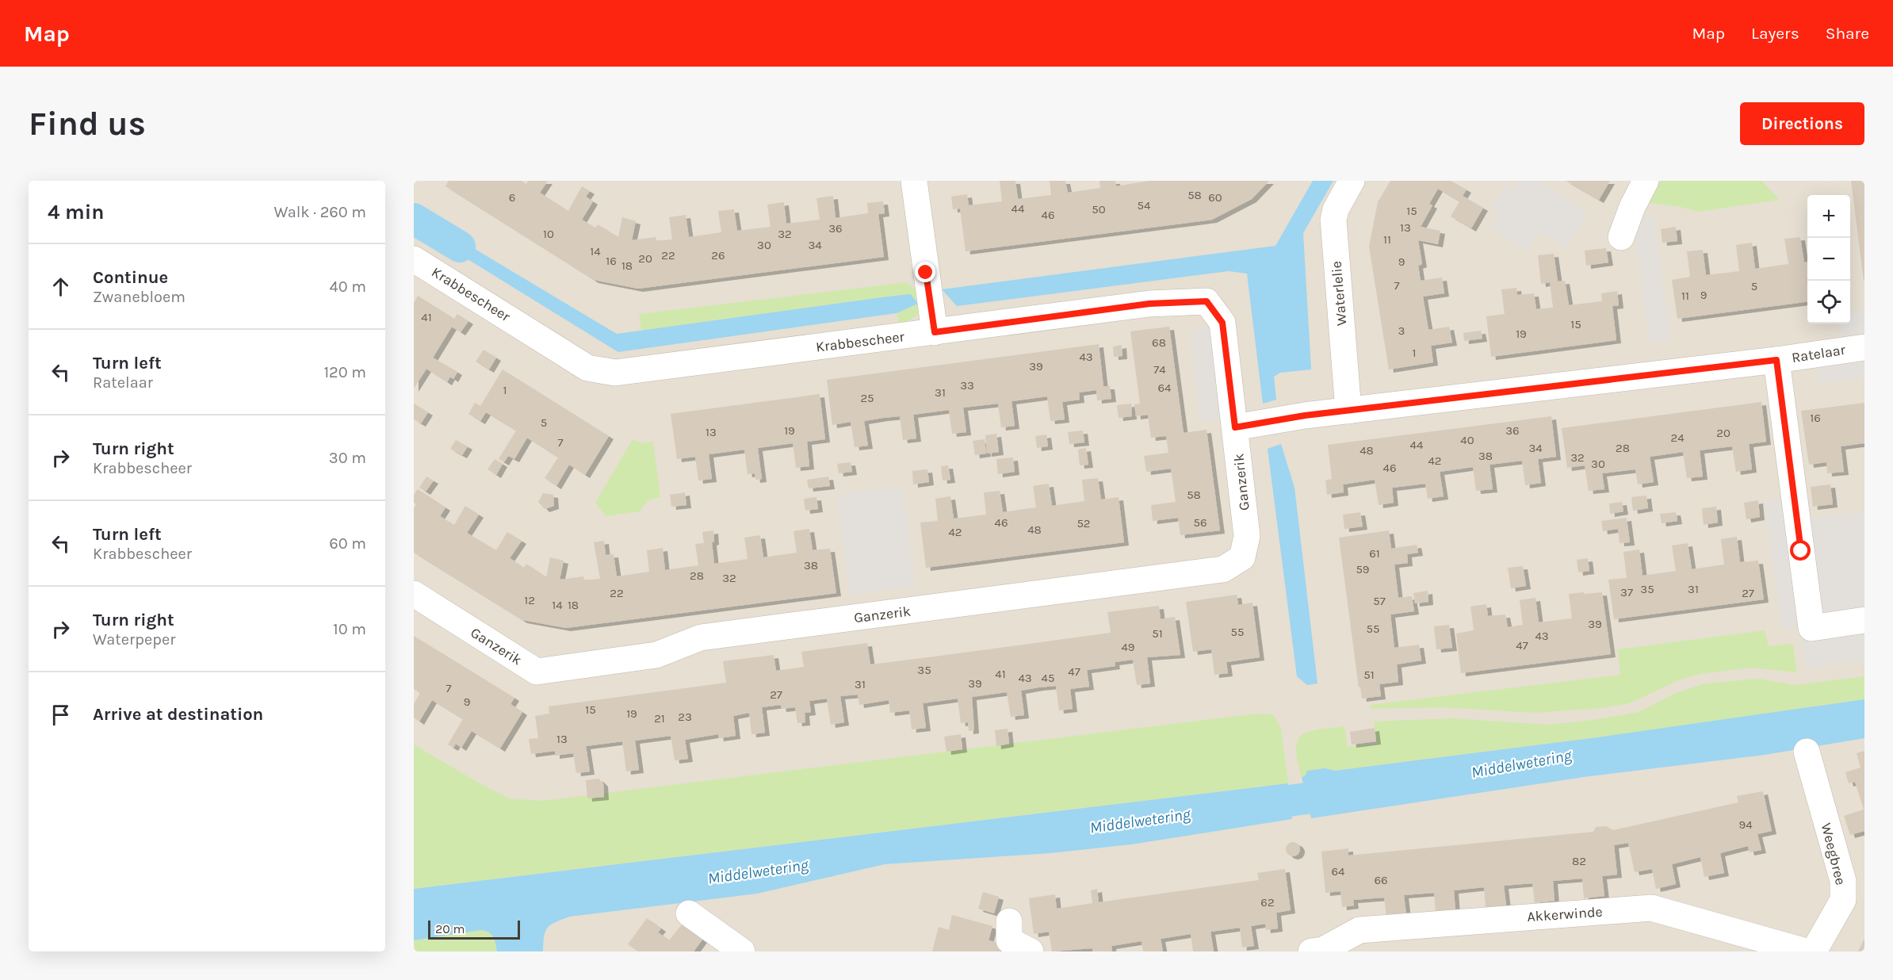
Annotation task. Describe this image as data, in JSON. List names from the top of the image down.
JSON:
{
  "streets": {
    "street": [
      "Waterlelie",
      "Krabbescheer",
      "Ratelaar",
      "Ganzerik",
      "Weegbree",
      "Akkerwinde"
    ]
  },
  "crossings": [
    ["Waterlelie", "Ratelaar"],
    ["Krabbescheer", "Ratelaar"],
    ["Krabbescheer", "Ganzerik"],
    ["Ratelaar", "Ganzerik"]
  ],
  "water": ["Middelwetering"],
  "house_numbers": [
    "58",
    "6",
    "60",
    "54",
    "44",
    "50",
    "15",
    "46",
    "13",
    "36",
    "10",
    "32",
    "11",
    "30",
    "34",
    "14",
    "22",
    "26",
    "20",
    "16",
    "9",
    "18",
    "7",
    "5",
    "9",
    "11",
    "41",
    "15",
    "3",
    "19",
    "68",
    "1",
    "43",
    "39",
    "74",
    "33",
    "64",
    "1",
    "31",
    "25",
    "16",
    "5",
    "19",
    "36",
    "13",
    "20",
    "24",
    "40",
    "7",
    "44",
    "34",
    "28",
    "48",
    "38",
    "32",
    "42",
    "30",
    "46",
    "58",
    "46",
    "56",
    "52",
    "48",
    "42",
    "61",
    "38",
    "59",
    "28",
    "32",
    "35",
    "31",
    "37",
    "22",
    "27",
    "12",
    "57",
    "14",
    "18",
    "39",
    "55",
    "55",
    "51",
    "43",
    "47",
    "49",
    "35",
    "47",
    "41",
    "51",
    "43",
    "45",
    "39",
    "31",
    "7",
    "27",
    "9",
    "15",
    "19",
    "23",
    "21",
    "13",
    "94",
    "82",
    "64",
    "66",
    "62"
  ],
  "scale_bar": "20 m",
  "page": {
    "header": "Map",
    "nav": ["Map", "Layers", "Share"],
    "buttons": "Directions",
    "title": "Find us",
    "heading": ["4 min", "Walk · 260 m"],
    "map_buttons": ["+", "−"],
    "list": [
      ["Continue", "Zwanebloem", "40 m"],
      ["Turn left", "Ratelaar", "120 m"],
      ["Turn right", "Krabbescheer", "30 m"],
      ["Turn left", "Krabbescheer", "60 m"],
      ["Turn right", "Waterpeper", "10 m"],
      "Arrive at destination"
    ],
    "scale": "20 m"
  }
}
